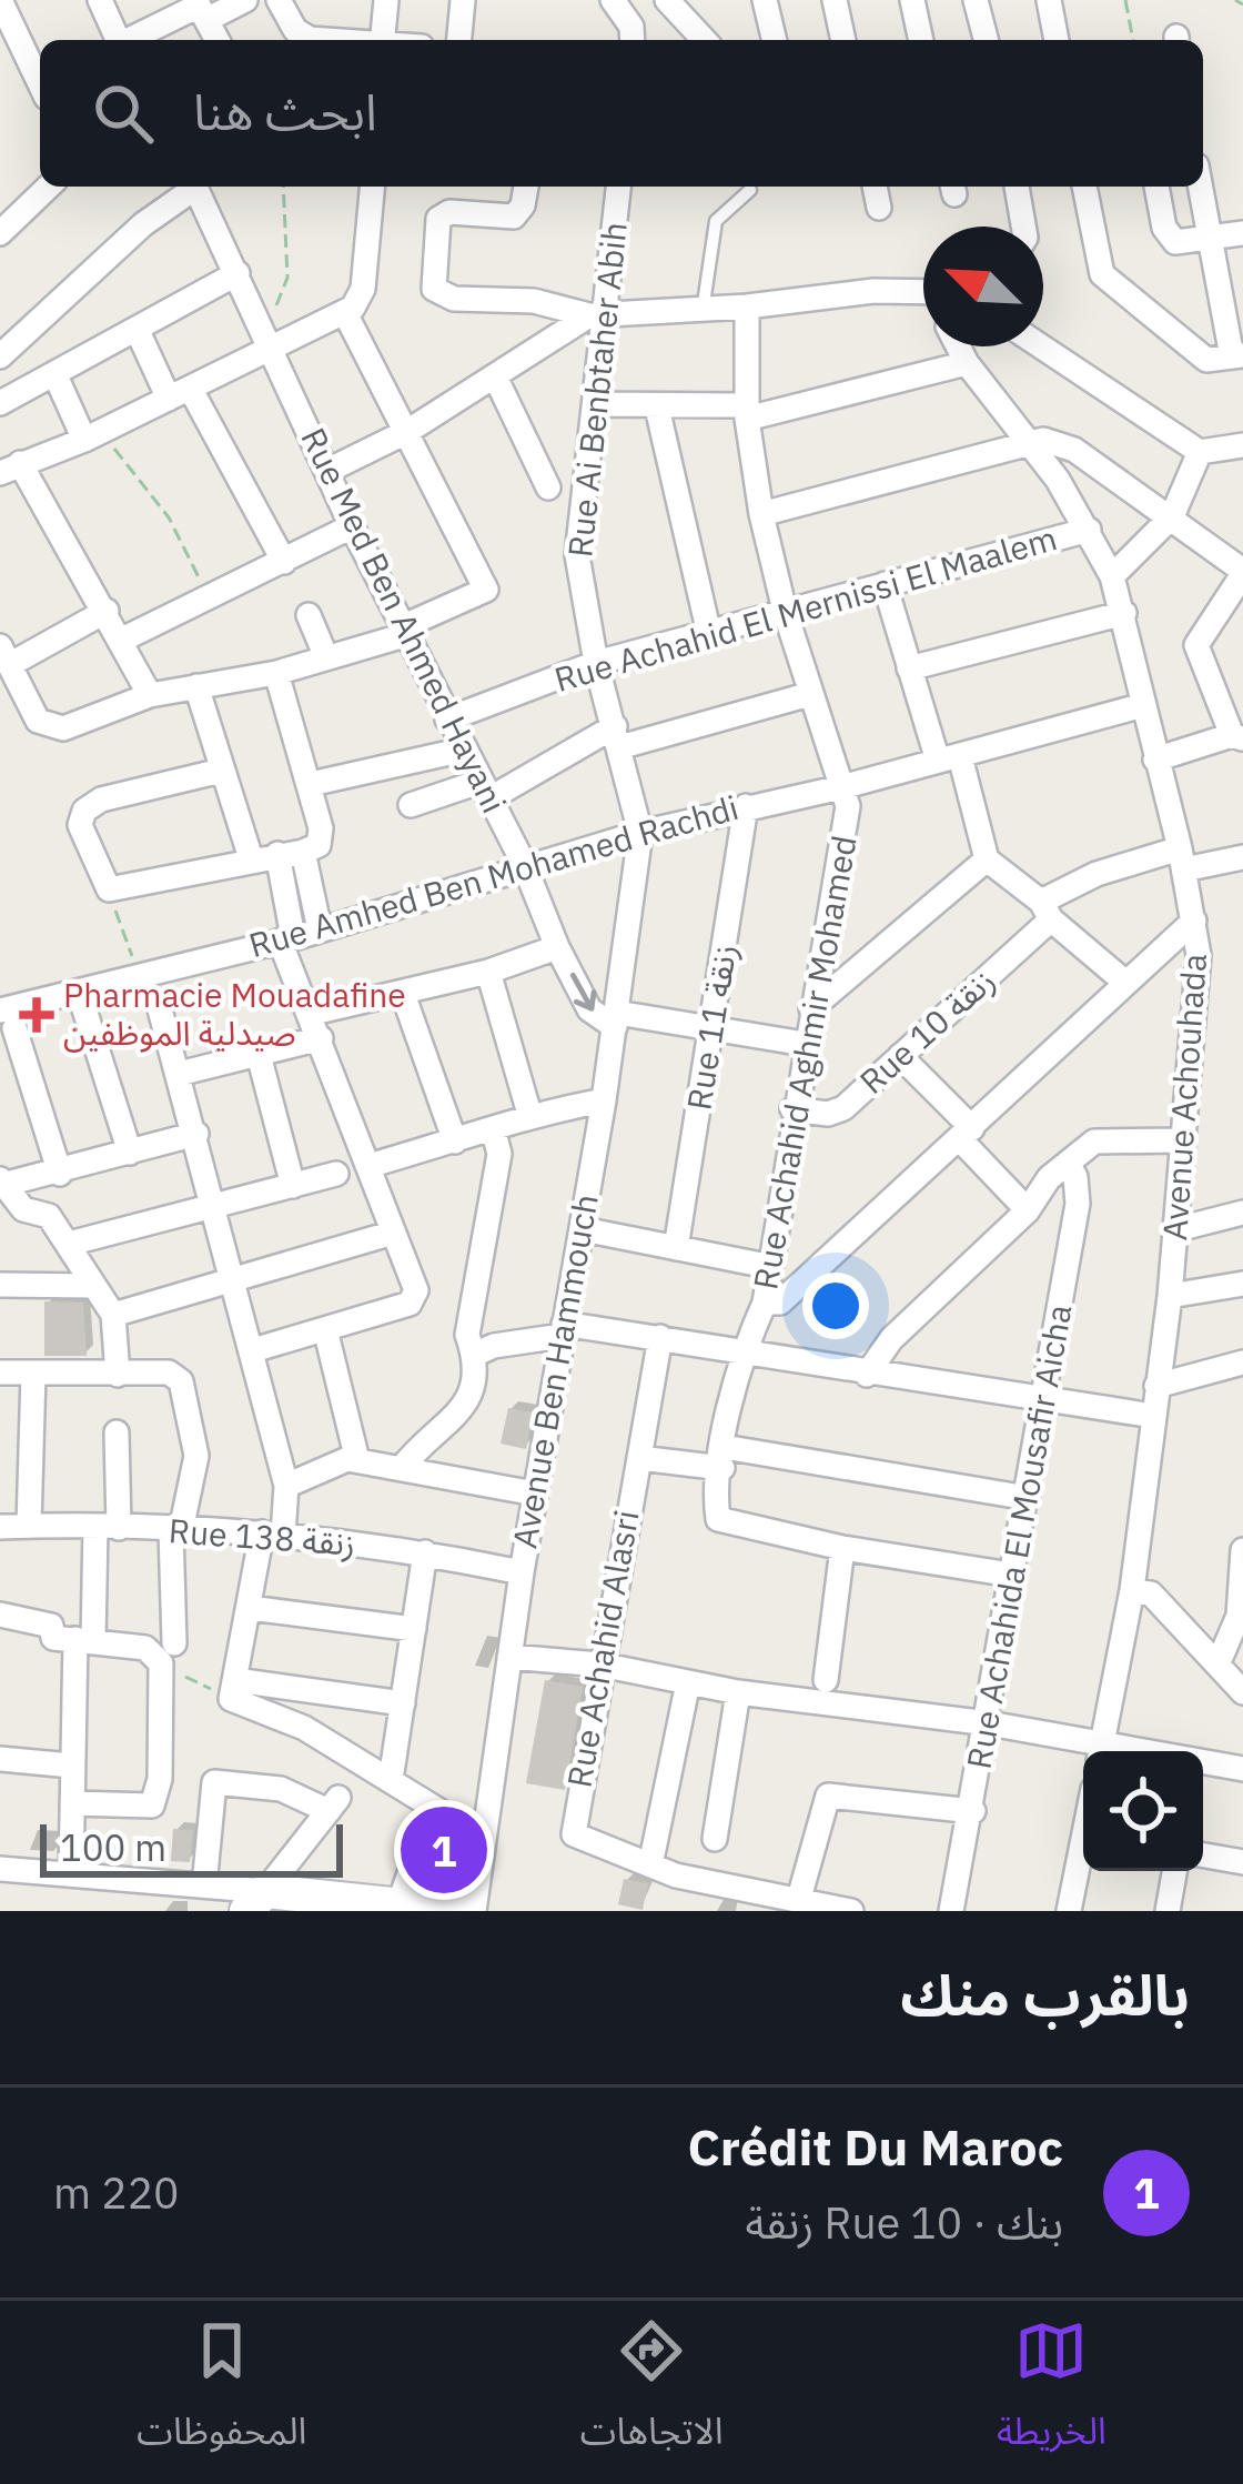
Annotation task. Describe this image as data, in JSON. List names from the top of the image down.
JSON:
{
  "streets": {
    "street": [
      "Rue Ai Benbtaher Abih",
      "Rue Achahid El Mernissi El Maalem",
      "Rue Med Ben Ahmed Hayani",
      "Rue Amhed Ben Mohamed Rachdi",
      "Rue 11 زنقة",
      "Rue 10 زنقة",
      "Rue Achahid Aghmir Mohamed",
      "Avenue Achouhada",
      "Avenue Ben Hammouch",
      "Rue Achahida El Mousafir Aicha",
      "Rue 138 زنقة",
      "Rue Achahid Alasri"
    ]
  },
  "crossings": [
    ["Rue Ai Benbtaher Abih", "Rue Achahid El Mernissi El Maalem"],
    ["Rue Ai Benbtaher Abih", "Rue Amhed Ben Mohamed Rachdi"],
    ["Rue Ai Benbtaher Abih", "Avenue Ben Hammouch"],
    ["Rue Achahid El Mernissi El Maalem", "Rue Med Ben Ahmed Hayani"],
    ["Rue Achahid El Mernissi El Maalem", "Rue Achahid Aghmir Mohamed"],
    ["Rue Achahid El Mernissi El Maalem", "Avenue Achouhada"],
    ["Rue Med Ben Ahmed Hayani", "Rue Amhed Ben Mohamed Rachdi"],
    ["Rue Med Ben Ahmed Hayani", "Avenue Ben Hammouch"],
    ["Rue Amhed Ben Mohamed Rachdi", "Rue 11 زنقة"],
    ["Rue Amhed Ben Mohamed Rachdi", "Rue Achahid Aghmir Mohamed"],
    ["Rue Amhed Ben Mohamed Rachdi", "Avenue Achouhada"],
    ["Rue Amhed Ben Mohamed Rachdi", "Avenue Ben Hammouch"],
    ["Rue 10 زنقة", "Rue Achahid Aghmir Mohamed"],
    ["Rue 10 زنقة", "Avenue Achouhada"],
    ["Avenue Ben Hammouch", "Rue 138 زنقة"]
  ],
  "places": {
    "health": ["Pharmacie Mouadafine صيدلية الموظفين"]
  },
  "scale_bar": "100 m",
  "north": "top left",
  "page": {
    "search": "ابحث هنا",
    "pins": "1",
    "scale": "100 m",
    "heading": "بالقرب منك",
    "list": [
      {
        "mark": "1",
        "name": "Crédit Du Maroc",
        "note": "بنك · Rue 10 زنقة",
        "value": "220 m"
      }
    ],
    "nav": ["الخريطة", "الاتجاهات", "المحفوظات"]
  }
}
